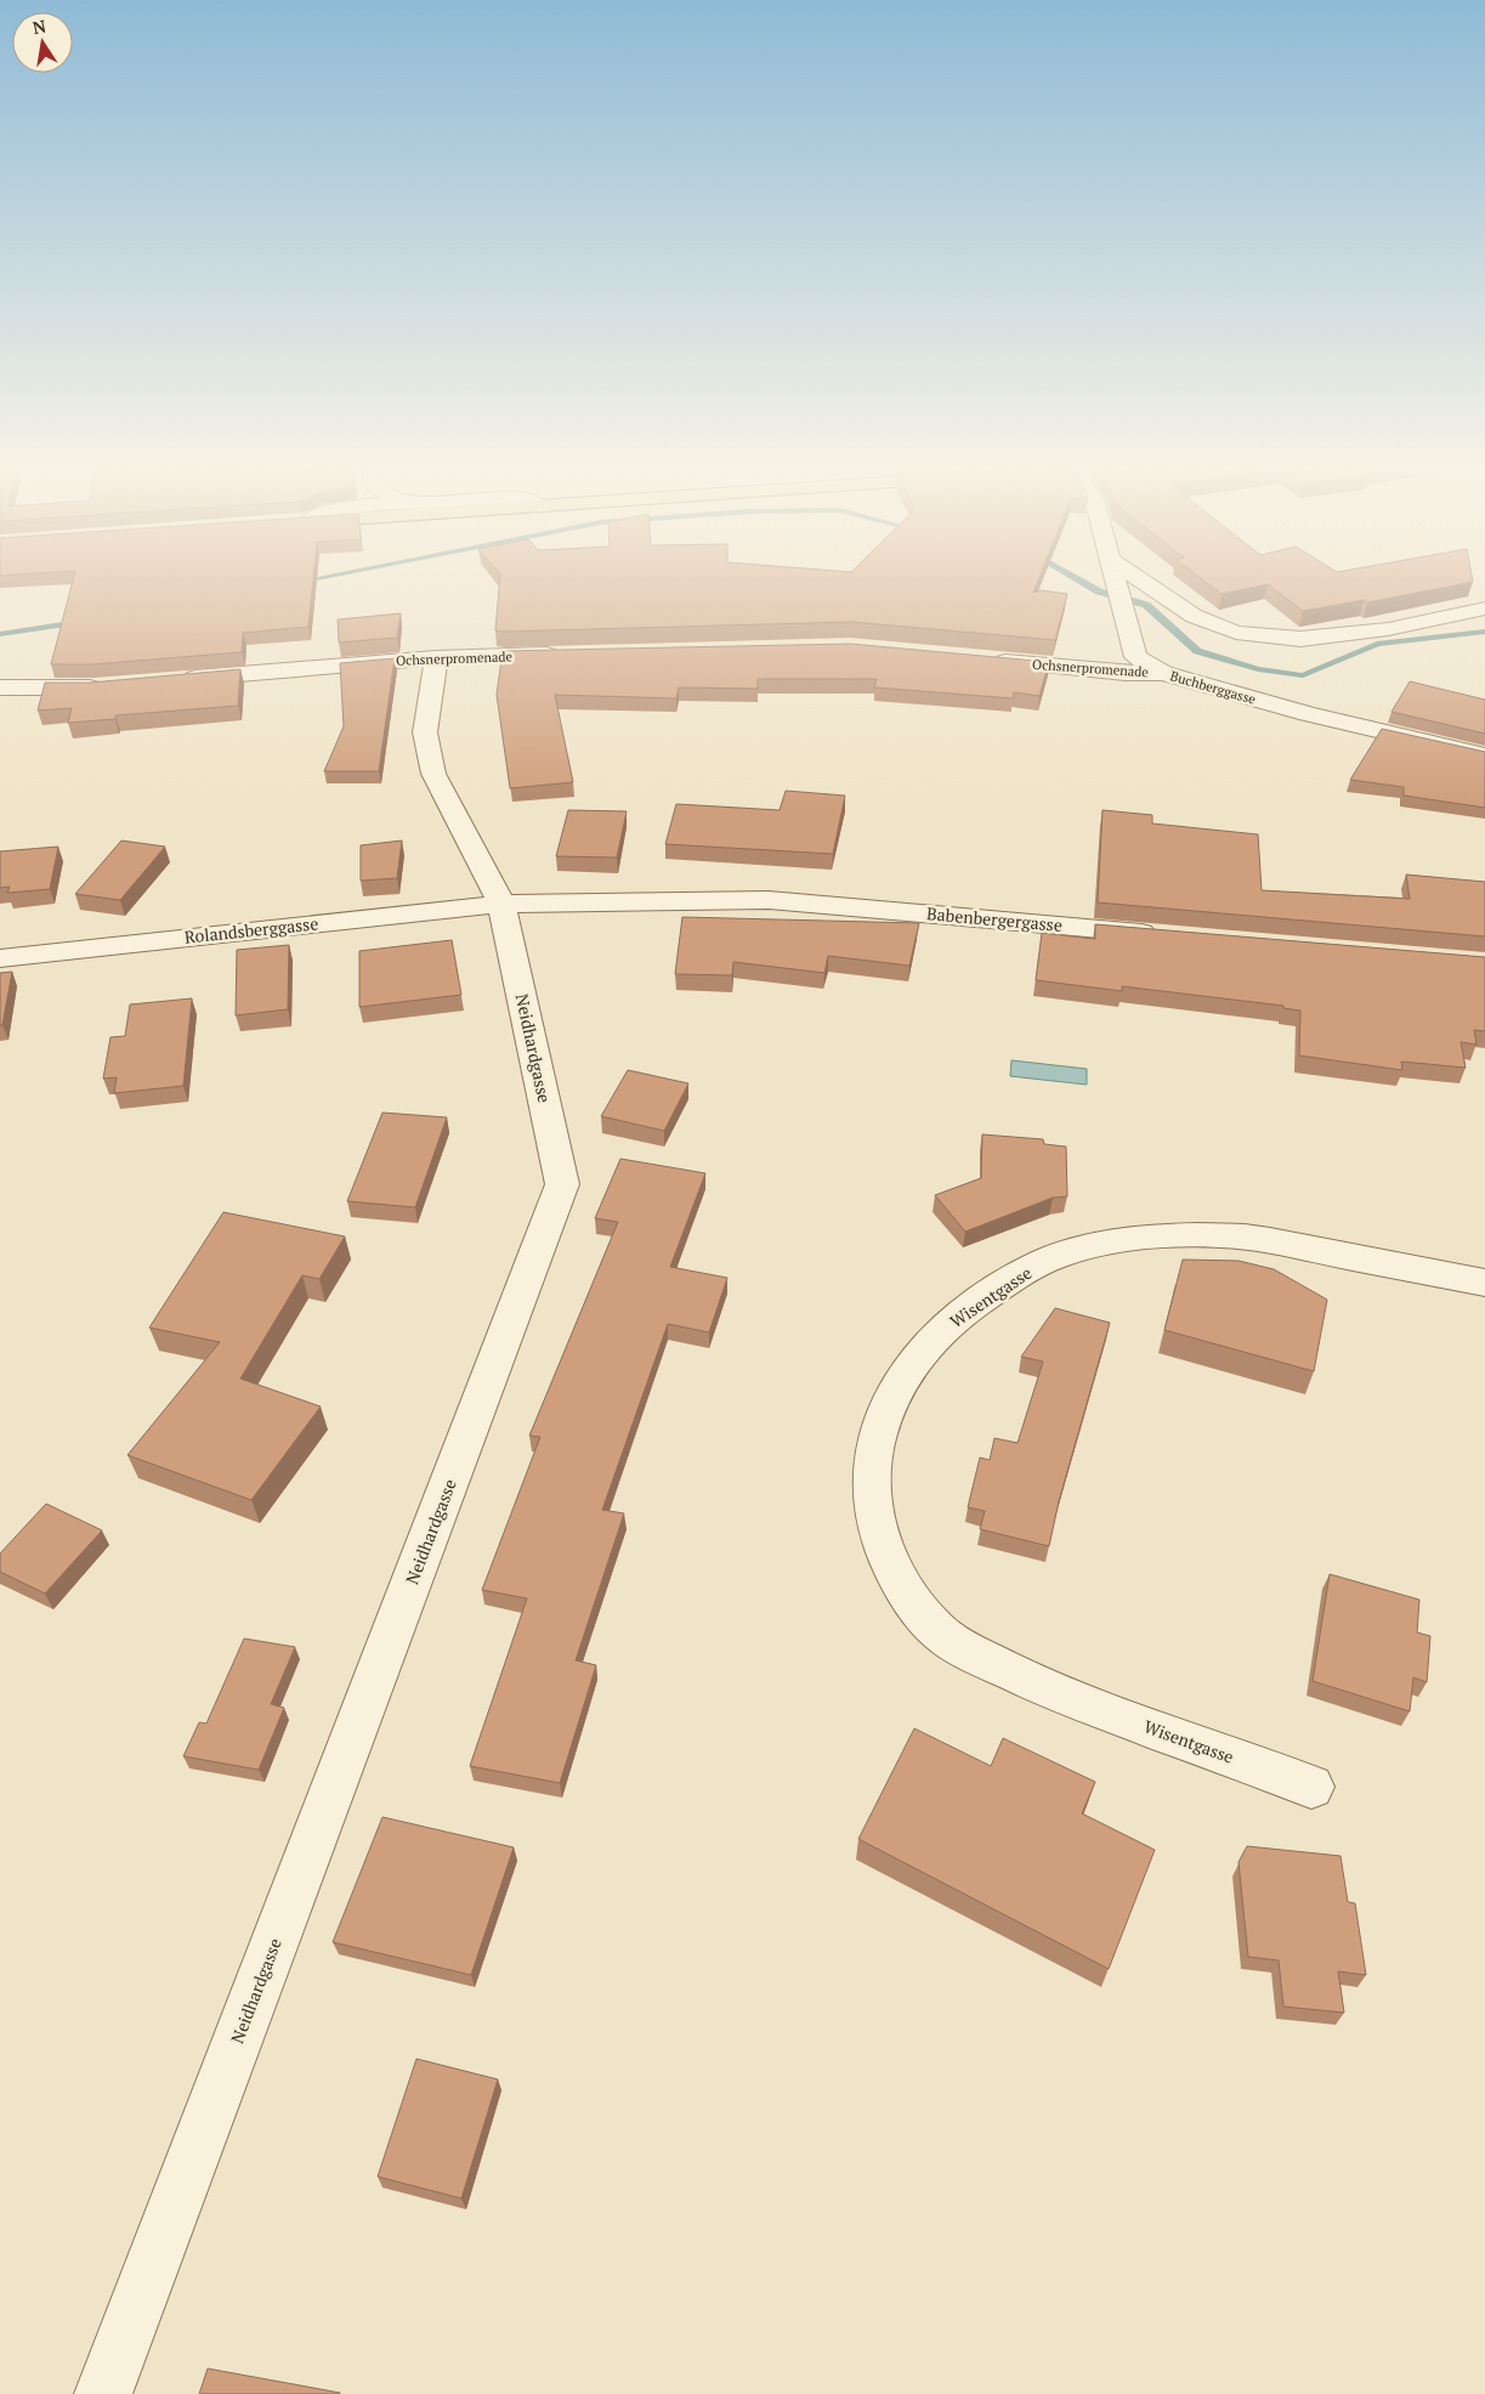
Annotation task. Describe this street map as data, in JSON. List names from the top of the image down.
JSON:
{
  "streets": {
    "street": [
      "Ochsnerpromenade",
      "Buchberggasse",
      "Babenbergergasse",
      "Rolandsberggasse",
      "Neidhardgasse",
      "Wisentgasse"
    ]
  },
  "crossings": [
    ["Ochsnerpromenade", "Buchberggasse"],
    ["Ochsnerpromenade", "Neidhardgasse"],
    ["Babenbergergasse", "Rolandsberggasse"],
    ["Babenbergergasse", "Neidhardgasse"],
    ["Rolandsberggasse", "Neidhardgasse"]
  ],
  "north": "top"
}
